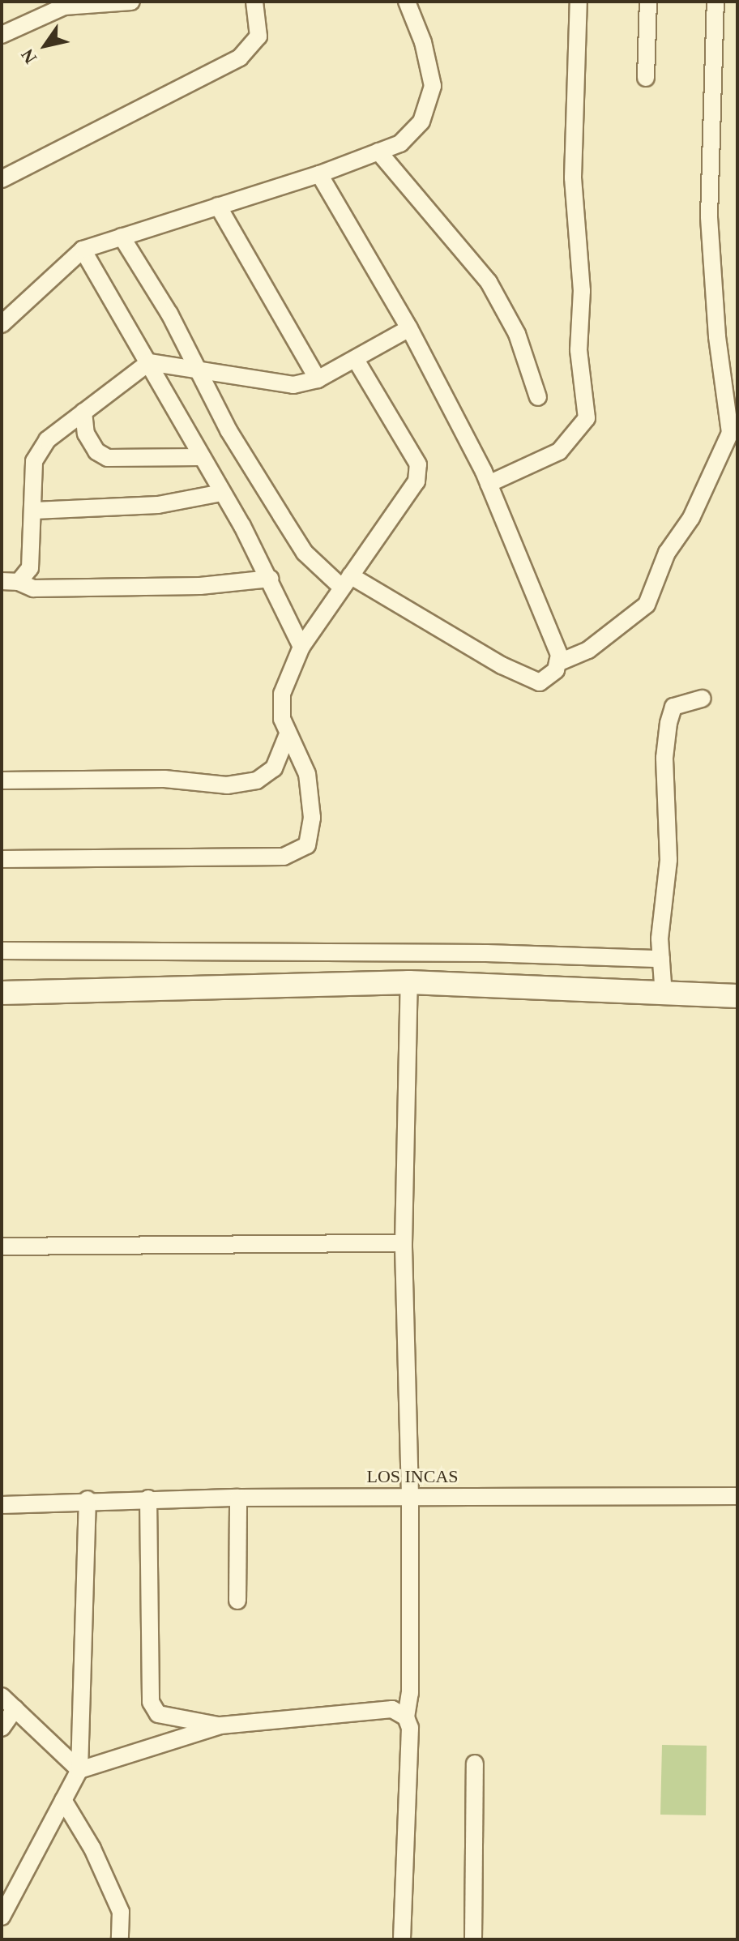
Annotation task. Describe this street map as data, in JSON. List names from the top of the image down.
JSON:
{
  "streets": {
    "street": ["LOS INCAS"]
  },
  "north": "bottom left"
}
